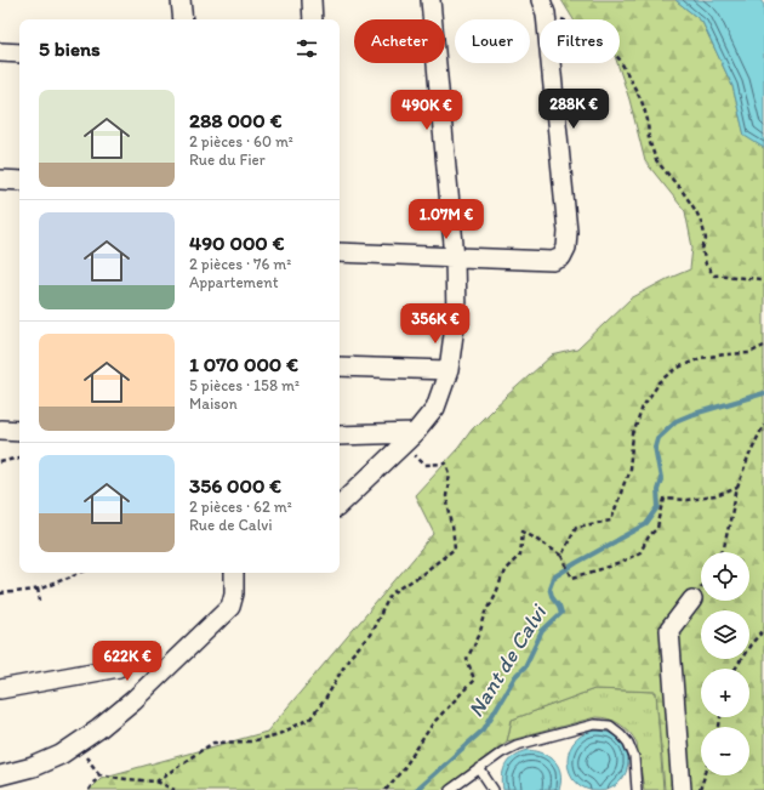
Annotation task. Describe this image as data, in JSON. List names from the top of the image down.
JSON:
{
  "water": ["Nant de Calvi"],
  "page": {
    "chip": ["Acheter", "Louer", "Filtres"],
    "heading": "5 biens",
    "list": [
      {
        "name": "288 000 €",
        "note": "2 pièces · 60 m² · Rue du Fier"
      },
      {
        "name": "490 000 €",
        "note": "2 pièces · 76 m² · Appartement"
      },
      {
        "name": "1 070 000 €",
        "note": "5 pièces · 158 m² · Maison"
      },
      {
        "name": "356 000 €",
        "note": "2 pièces · 62 m² · Rue de Calvi"
      }
    ],
    "price": [
      "288K €",
      "490K €",
      "1.07M €",
      "356K €",
      "622K €"
    ],
    "map_buttons": ["+", "−"]
  }
}
